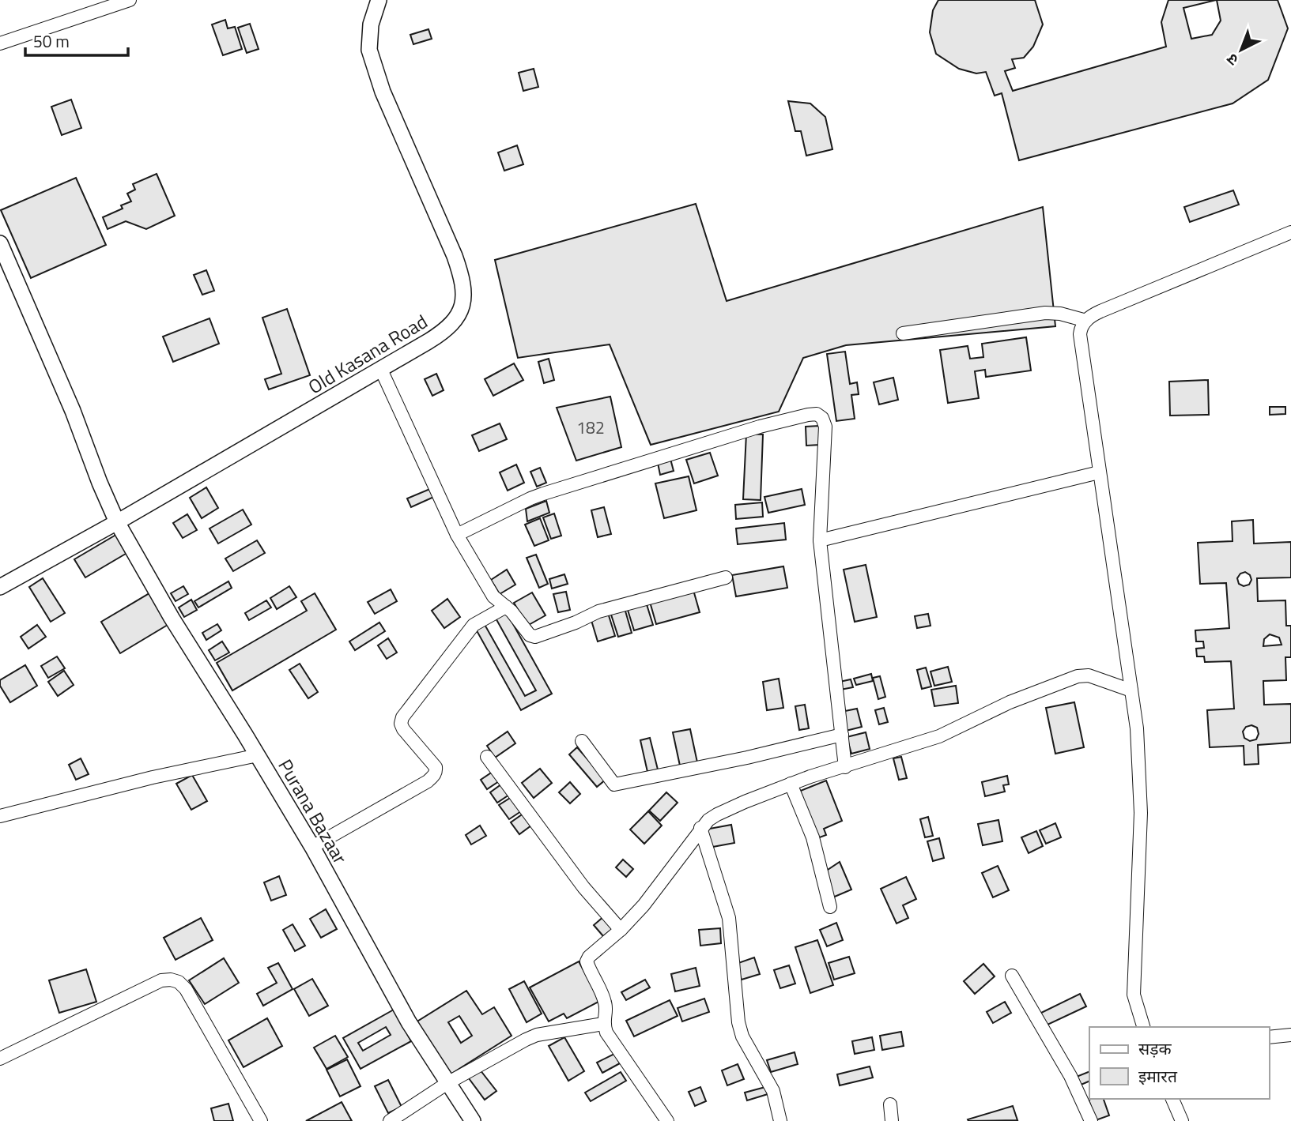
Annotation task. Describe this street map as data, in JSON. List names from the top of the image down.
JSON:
{
  "streets": {
    "street": ["Old Kasana Road", "Purana Bazaar"]
  },
  "crossings": [
    ["Old Kasana Road", "Purana Bazaar"]
  ],
  "house_numbers": ["182"],
  "legend": ["सड़क", "इमारत"],
  "scale_bar": "50 m",
  "north": "bottom left"
}
